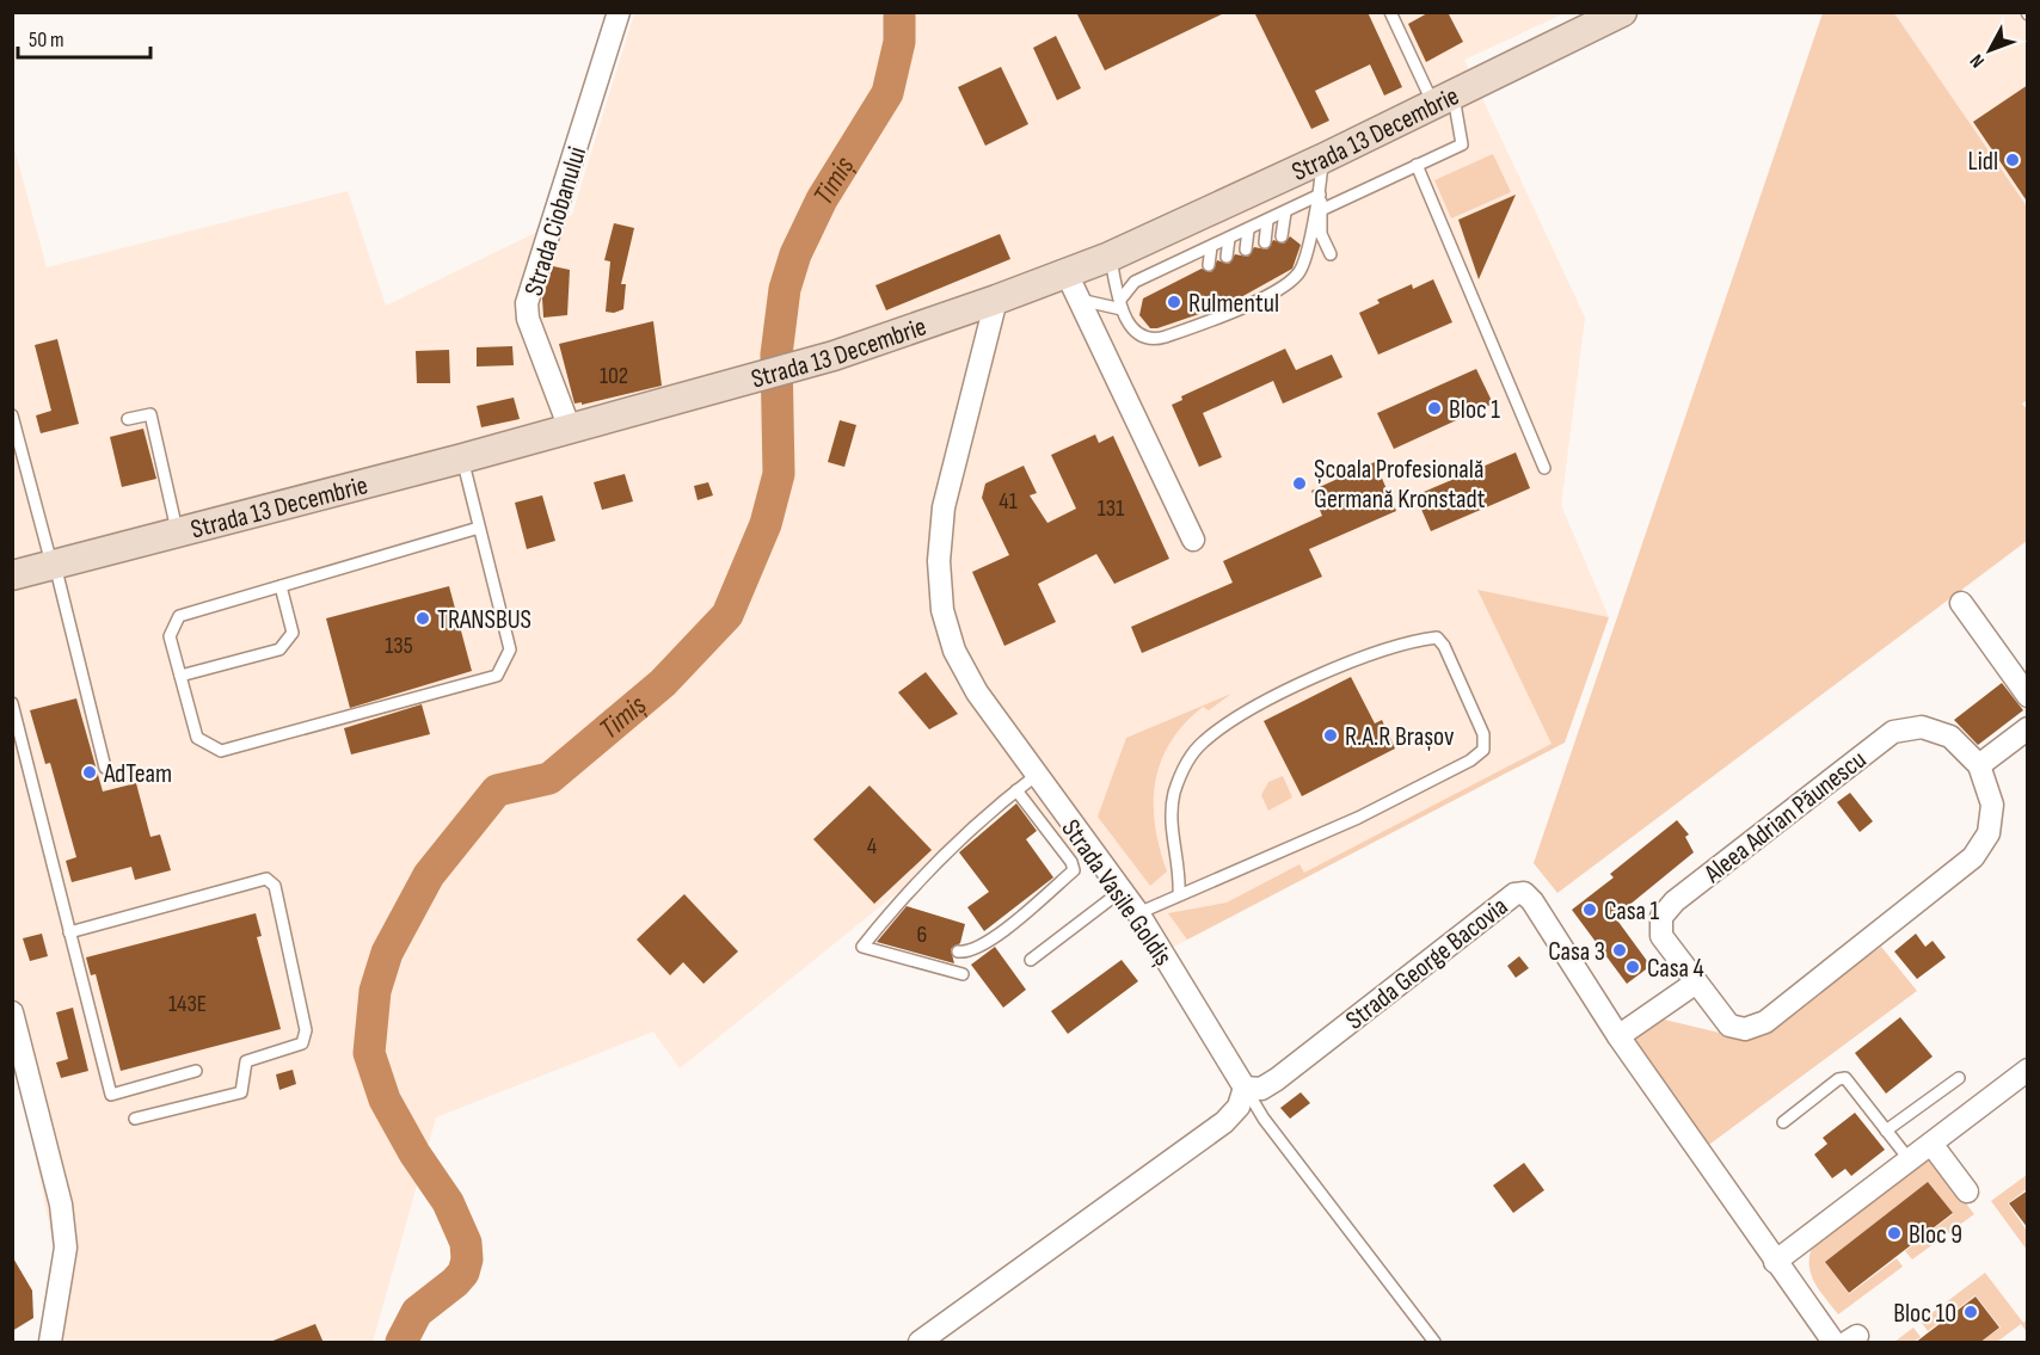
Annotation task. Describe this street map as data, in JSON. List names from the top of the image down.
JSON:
{
  "streets": {
    "main road": ["Strada 13 Decembrie"],
    "street": [
      "Strada Ciobanului",
      "Aleea Adrian Păunescu",
      "Strada Vasile Goldiș",
      "Strada George Bacovia"
    ]
  },
  "crossings": [
    ["Strada 13 Decembrie", "Strada Ciobanului"],
    ["Strada 13 Decembrie", "Strada Vasile Goldiș"],
    ["Strada Vasile Goldiș", "Strada George Bacovia"]
  ],
  "water": ["Timiș"],
  "places": [
    "Lidl",
    "Rulmentul",
    "Bloc 1",
    "Școala Profesională Germană Kronstadt",
    "TRANSBUS",
    "R.A.R Brașov",
    "AdTeam",
    "Casa 1",
    "Casa 3",
    "Casa 4",
    "Bloc 9",
    "Bloc 10"
  ],
  "house_numbers": [
    "102",
    "41",
    "131",
    "135",
    "4",
    "6",
    "143E"
  ],
  "scale_bar": "50 m",
  "north": "bottom left"
}
